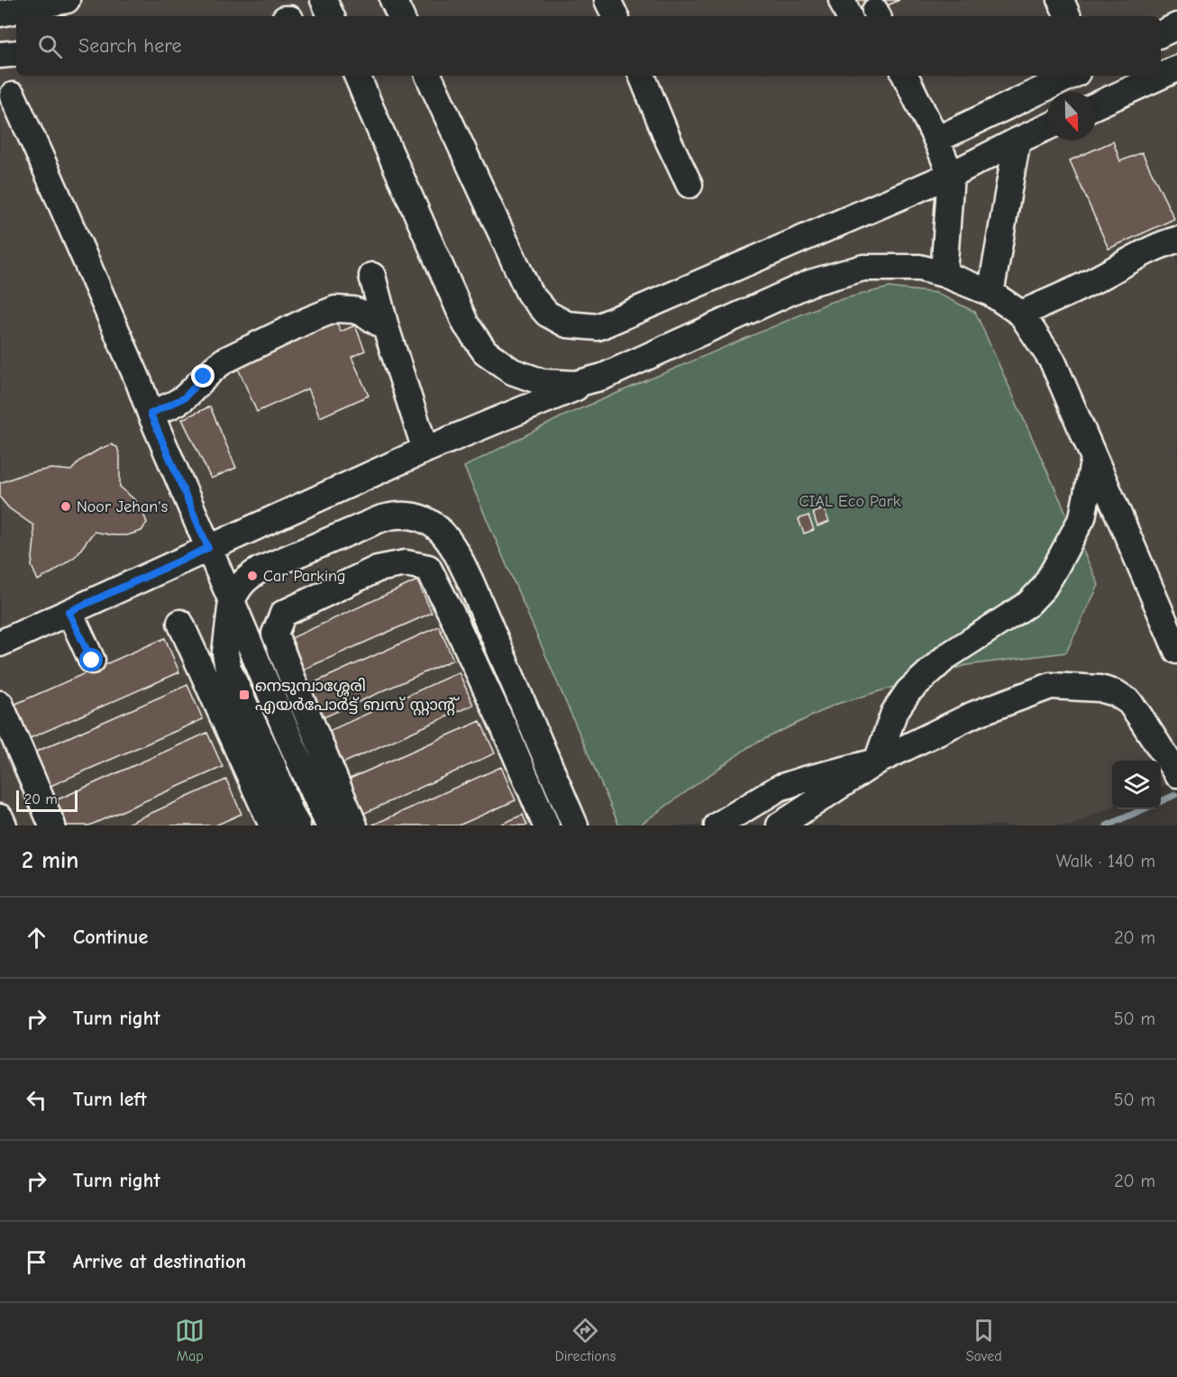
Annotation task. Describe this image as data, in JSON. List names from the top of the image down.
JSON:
{
  "parks": ["CIAL Eco Park"],
  "places": {
    "other": ["Noor Jehan's", "Car Parking"],
    "transit": ["നെടുമ്പാശ്ശേരി എയർപോർട്ട് ബസ് സ്റ്റാന്റ്"]
  },
  "scale_bar": "20 m",
  "north": "bottom",
  "page": {
    "search": "Search here",
    "scale": "20 m",
    "heading": ["2 min", "Walk · 140 m"],
    "list": [
      ["Continue", "20 m"],
      ["Turn right", "50 m"],
      ["Turn left", "50 m"],
      ["Turn right", "20 m"],
      "Arrive at destination"
    ],
    "nav": ["Map", "Directions", "Saved"]
  }
}
